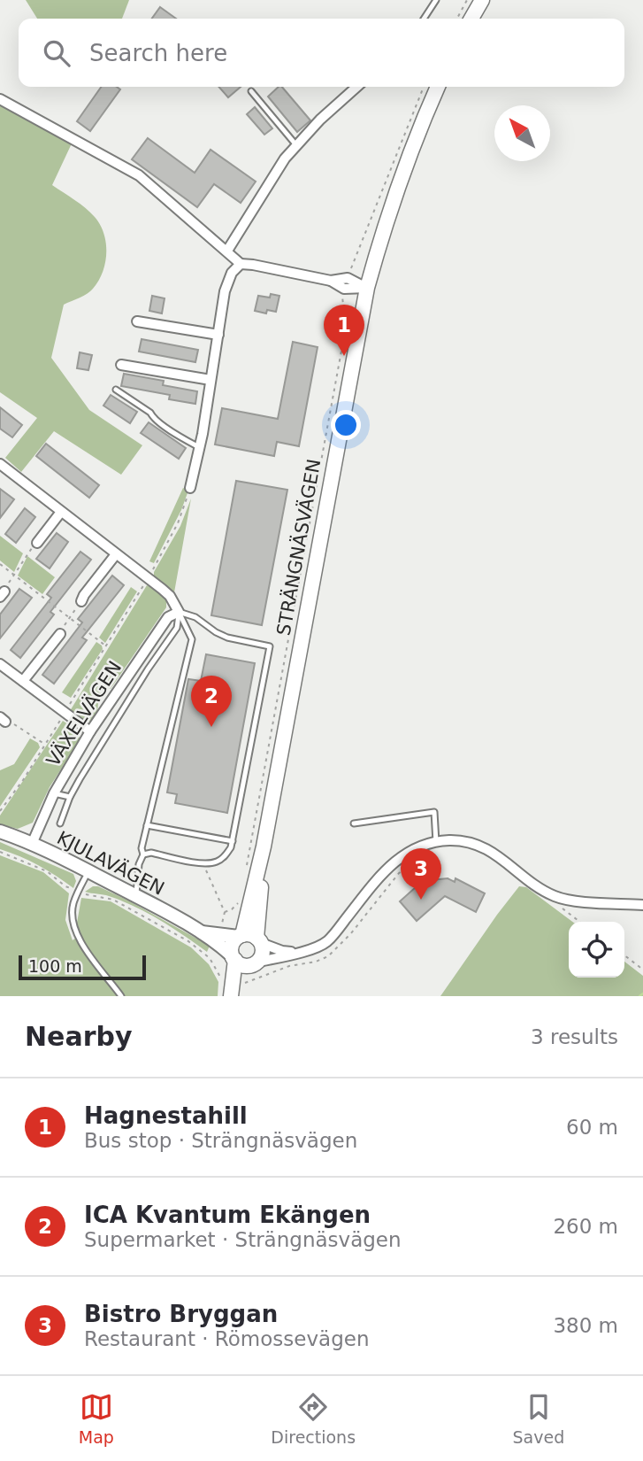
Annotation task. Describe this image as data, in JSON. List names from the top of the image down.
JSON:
{
  "streets": {
    "main road": ["STRÄNGNÄSVÄGEN"],
    "street": ["VÄXELVÄGEN", "KJULAVÄGEN"]
  },
  "crossings": [
    ["STRÄNGNÄSVÄGEN", "KJULAVÄGEN"],
    ["VÄXELVÄGEN", "KJULAVÄGEN"]
  ],
  "scale_bar": "100 m",
  "north": "top left",
  "page": {
    "search": "Search here",
    "pins": ["1", "2", "3"],
    "scale": "100 m",
    "heading": ["Nearby", "3 results"],
    "list": [
      {
        "mark": "1",
        "name": "Hagnestahill",
        "note": "Bus stop · Strängnäsvägen",
        "value": "60 m"
      },
      {
        "mark": "2",
        "name": "ICA Kvantum Ekängen",
        "note": "Supermarket · Strängnäsvägen",
        "value": "260 m"
      },
      {
        "mark": "3",
        "name": "Bistro Bryggan",
        "note": "Restaurant · Römossevägen",
        "value": "380 m"
      }
    ],
    "nav": ["Map", "Directions", "Saved"]
  }
}
